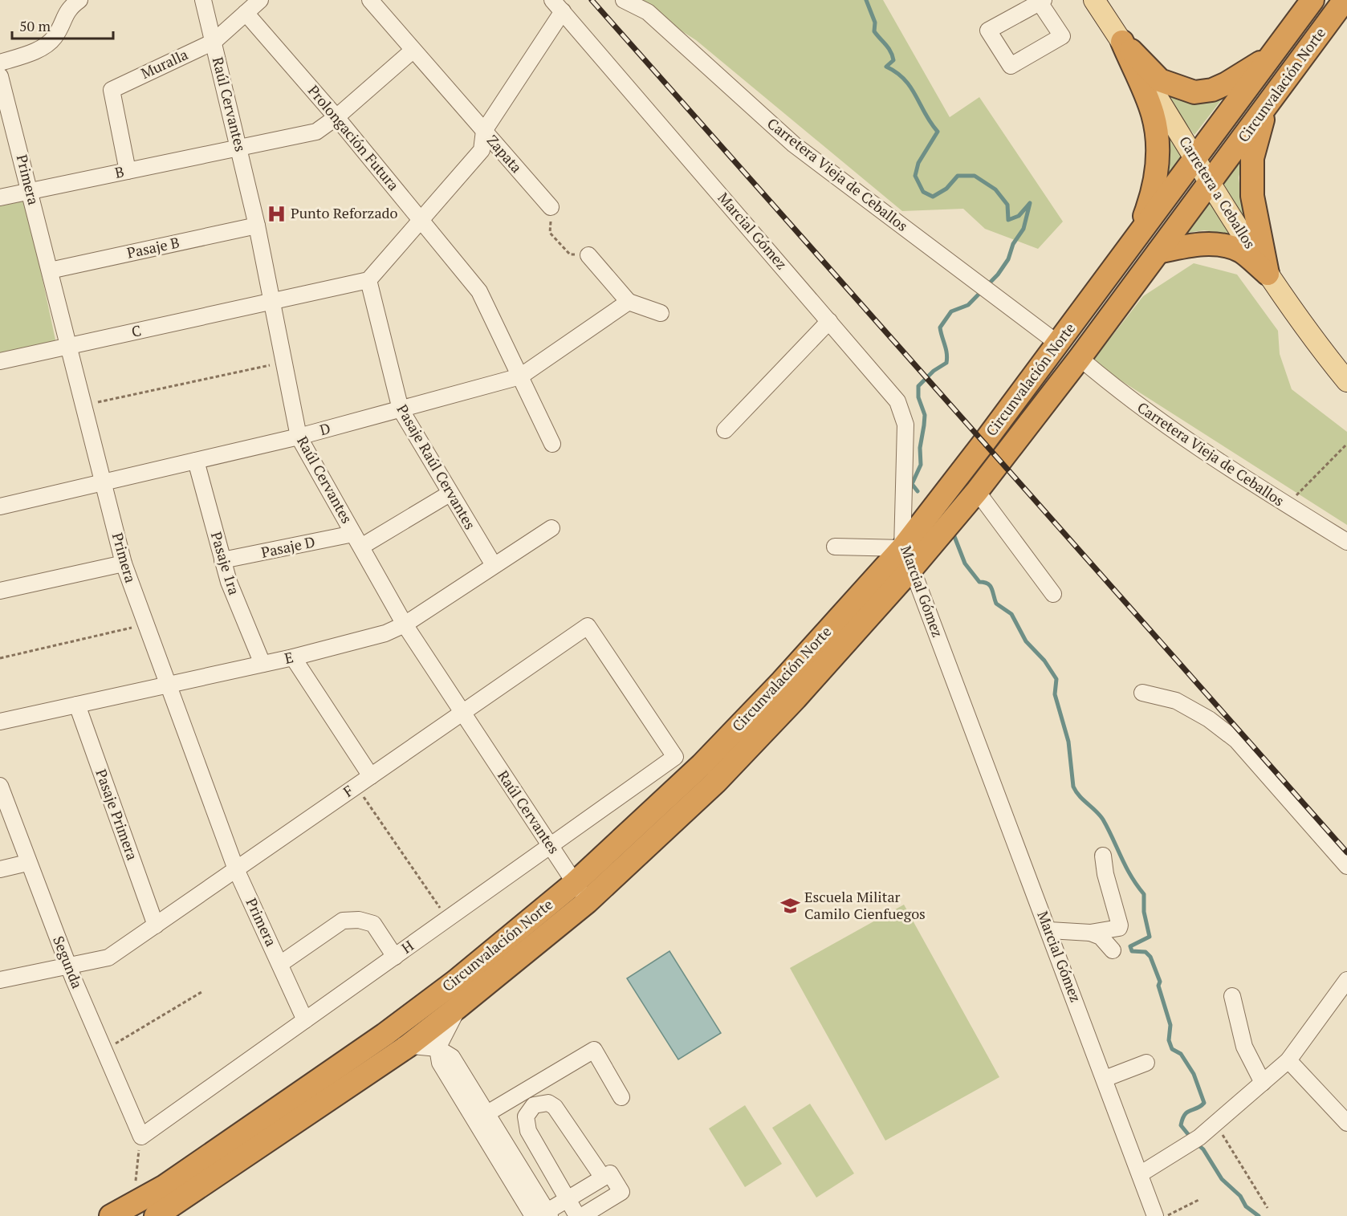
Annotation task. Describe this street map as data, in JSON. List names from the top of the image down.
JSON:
{
  "streets": {
    "highway": ["Circunvalación Norte"],
    "main road": ["Carretera a Ceballos"],
    "street": [
      "Muralla",
      "Raúl Cervantes",
      "Prolongación Futura",
      "Zapata",
      "B",
      "Carretera Vieja de Ceballos",
      "Primera",
      "Marcial Gómez",
      "Pasaje B",
      "C",
      "D",
      "Pasaje Raúl Cervantes",
      "Pasaje D",
      "Pasaje 1ra",
      "E",
      "F",
      "Pasaje Primera",
      "H",
      "Segunda"
    ]
  },
  "crossings": [
    ["Muralla", "Raúl Cervantes"],
    ["Muralla", "Prolongación Futura"],
    ["Muralla", "B"],
    ["Circunvalación Norte", "Raúl Cervantes"],
    ["Circunvalación Norte", "Carretera Vieja de Ceballos"],
    ["Circunvalación Norte", "Carretera a Ceballos"],
    ["Circunvalación Norte", "Marcial Gómez"],
    ["Raúl Cervantes", "B"],
    ["Raúl Cervantes", "Pasaje B"],
    ["Raúl Cervantes", "C"],
    ["Raúl Cervantes", "D"],
    ["Raúl Cervantes", "Pasaje D"],
    ["Raúl Cervantes", "E"],
    ["Raúl Cervantes", "F"],
    ["Raúl Cervantes", "H"],
    ["Prolongación Futura", "B"],
    ["Prolongación Futura", "D"],
    ["Zapata", "B"],
    ["B", "Primera"],
    ["Primera", "Pasaje B"],
    ["Primera", "C"],
    ["Primera", "D"],
    ["Primera", "E"],
    ["Primera", "F"],
    ["Primera", "H"],
    ["C", "Pasaje Raúl Cervantes"],
    ["D", "Pasaje Raúl Cervantes"],
    ["D", "Pasaje 1ra"],
    ["Pasaje Raúl Cervantes", "Pasaje D"],
    ["Pasaje Raúl Cervantes", "E"],
    ["Pasaje D", "Pasaje 1ra"],
    ["Pasaje 1ra", "E"],
    ["E", "Pasaje Primera"],
    ["F", "Pasaje Primera"],
    ["F", "H"],
    ["F", "Segunda"],
    ["H", "Segunda"]
  ],
  "places": {
    "hospital": ["Punto Reforzado"],
    "school or university": ["Escuela Militar Camilo Cienfuegos"]
  },
  "scale_bar": "50 m"
}
